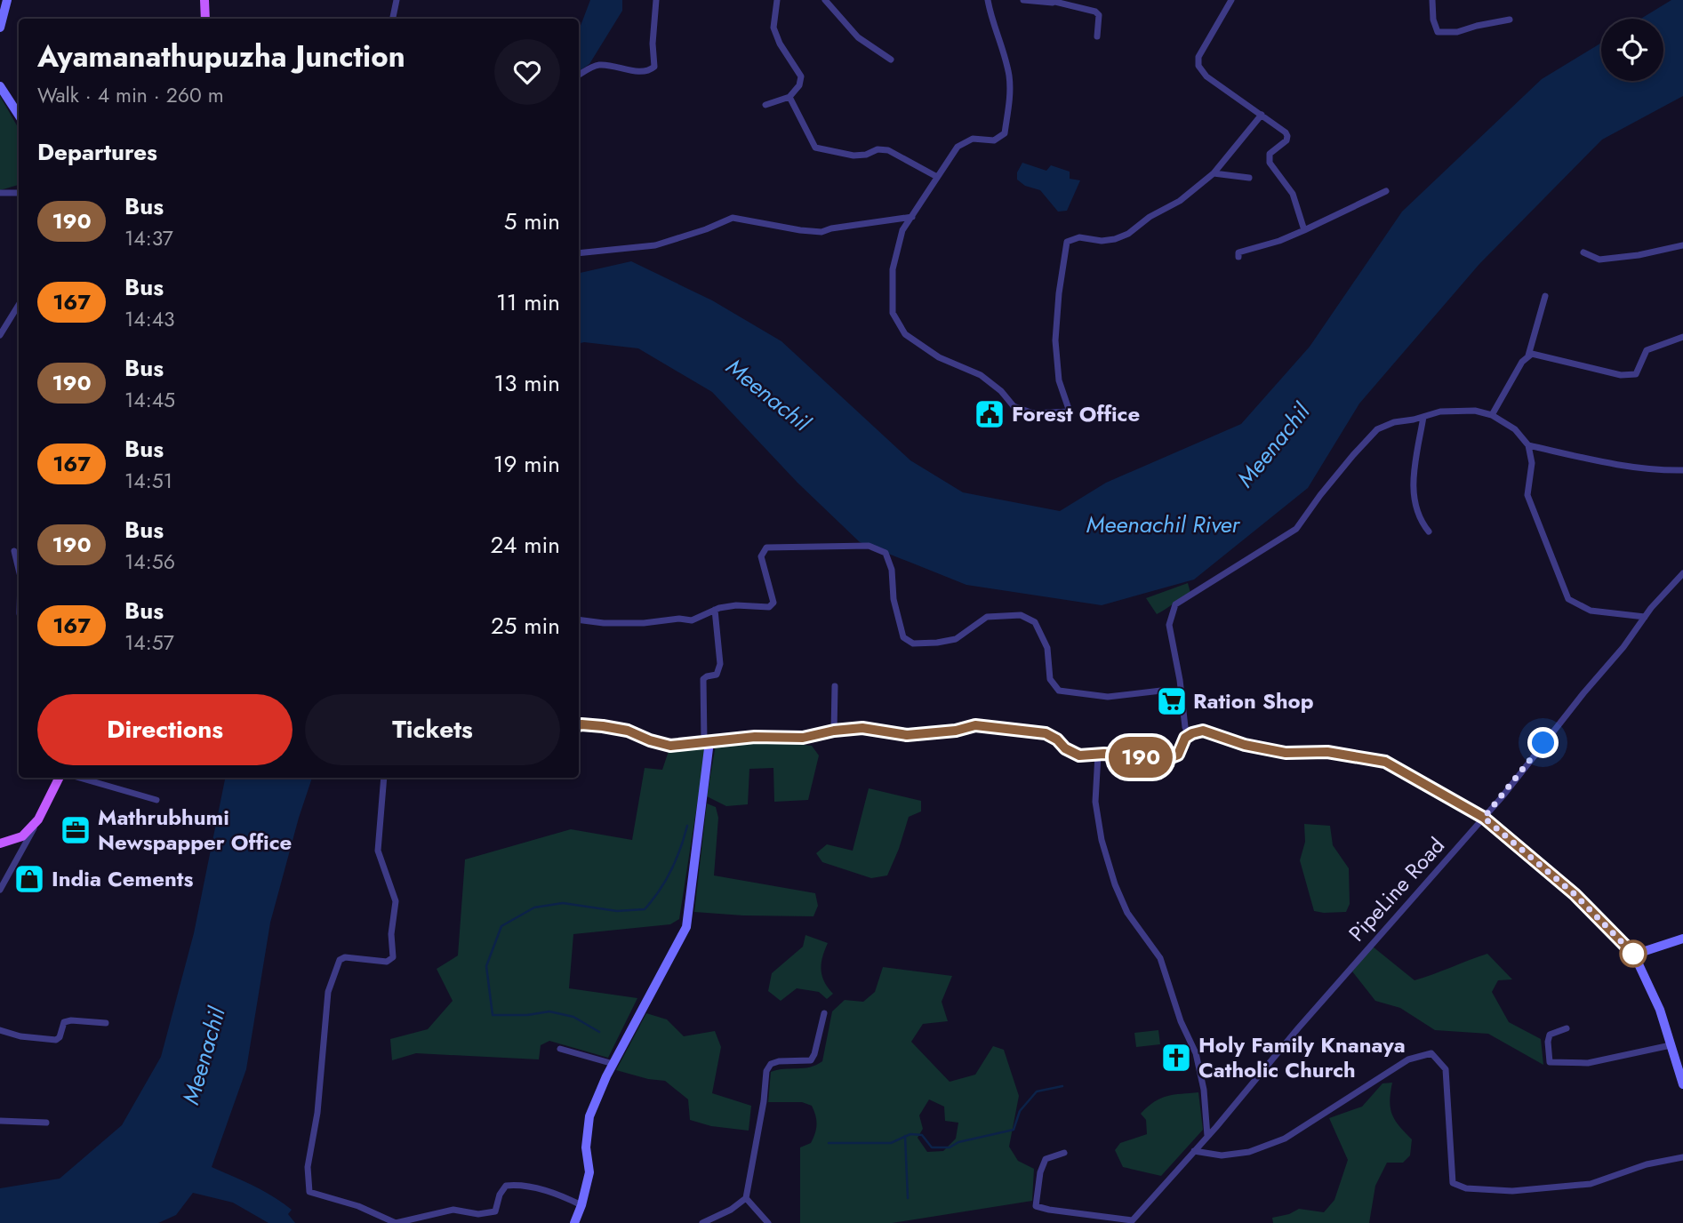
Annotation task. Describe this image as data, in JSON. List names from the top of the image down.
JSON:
{
  "streets": {
    "street": ["PipeLine Road"]
  },
  "water": ["Meenachil", "Meenachil River"],
  "places": {
    "public building": ["Forest Office"],
    "supermarket": ["Ration Shop"],
    "office": ["Mathrubhumi Newspapper Office"],
    "shop": ["India Cements"],
    "church": ["Holy Family Knanaya Catholic Church"]
  },
  "lines": ["bus line 190"],
  "page": {
    "on_map": "190",
    "heading": [
      ["Ayamanathupuzha Junction", "Walk · 4 min · 260 m"],
      "Departures"
    ],
    "list": [
      {
        "mark": "190",
        "name": "Bus",
        "note": "14:37",
        "value": "5 min"
      },
      {
        "mark": "167",
        "name": "Bus",
        "note": "14:43",
        "value": "11 min"
      },
      {
        "mark": "190",
        "name": "Bus",
        "note": "14:45",
        "value": "13 min"
      },
      {
        "mark": "167",
        "name": "Bus",
        "note": "14:51",
        "value": "19 min"
      },
      {
        "mark": "190",
        "name": "Bus",
        "note": "14:56",
        "value": "24 min"
      },
      {
        "mark": "167",
        "name": "Bus",
        "note": "14:57",
        "value": "25 min"
      }
    ],
    "buttons": ["Directions", "Tickets"]
  }
}
